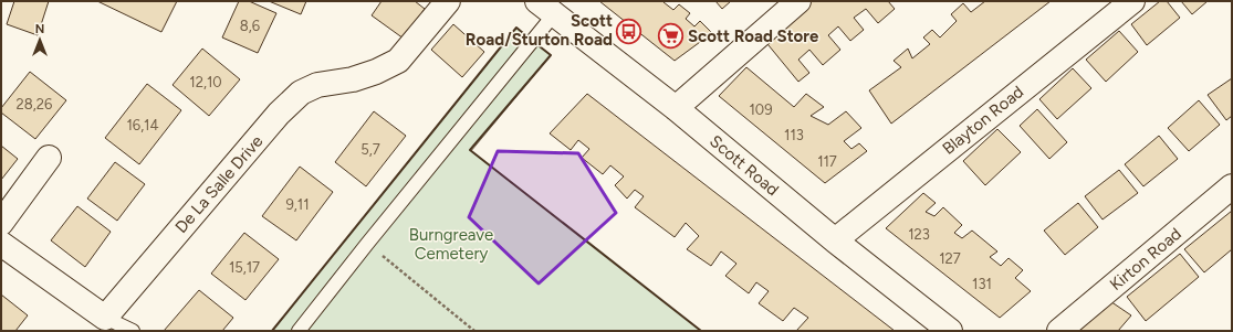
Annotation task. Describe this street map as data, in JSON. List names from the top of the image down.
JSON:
{
  "streets": {
    "street": [
      "Blayton Road",
      "Scott Road",
      "De La Salle Drive",
      "Kirton Road"
    ]
  },
  "crossings": [
    ["Blayton Road", "Scott Road"]
  ],
  "parks": ["Burngreave Cemetery"],
  "places": {
    "bus stop": ["Scott Road/Sturton Road"],
    "supermarket": ["Scott Road Store"]
  },
  "house_numbers": [
    "8,6",
    "12,10",
    "28,26",
    "109",
    "16,14",
    "113",
    "5,7",
    "117",
    "9,11",
    "123",
    "127",
    "15,17",
    "131"
  ],
  "north": "top"
}
